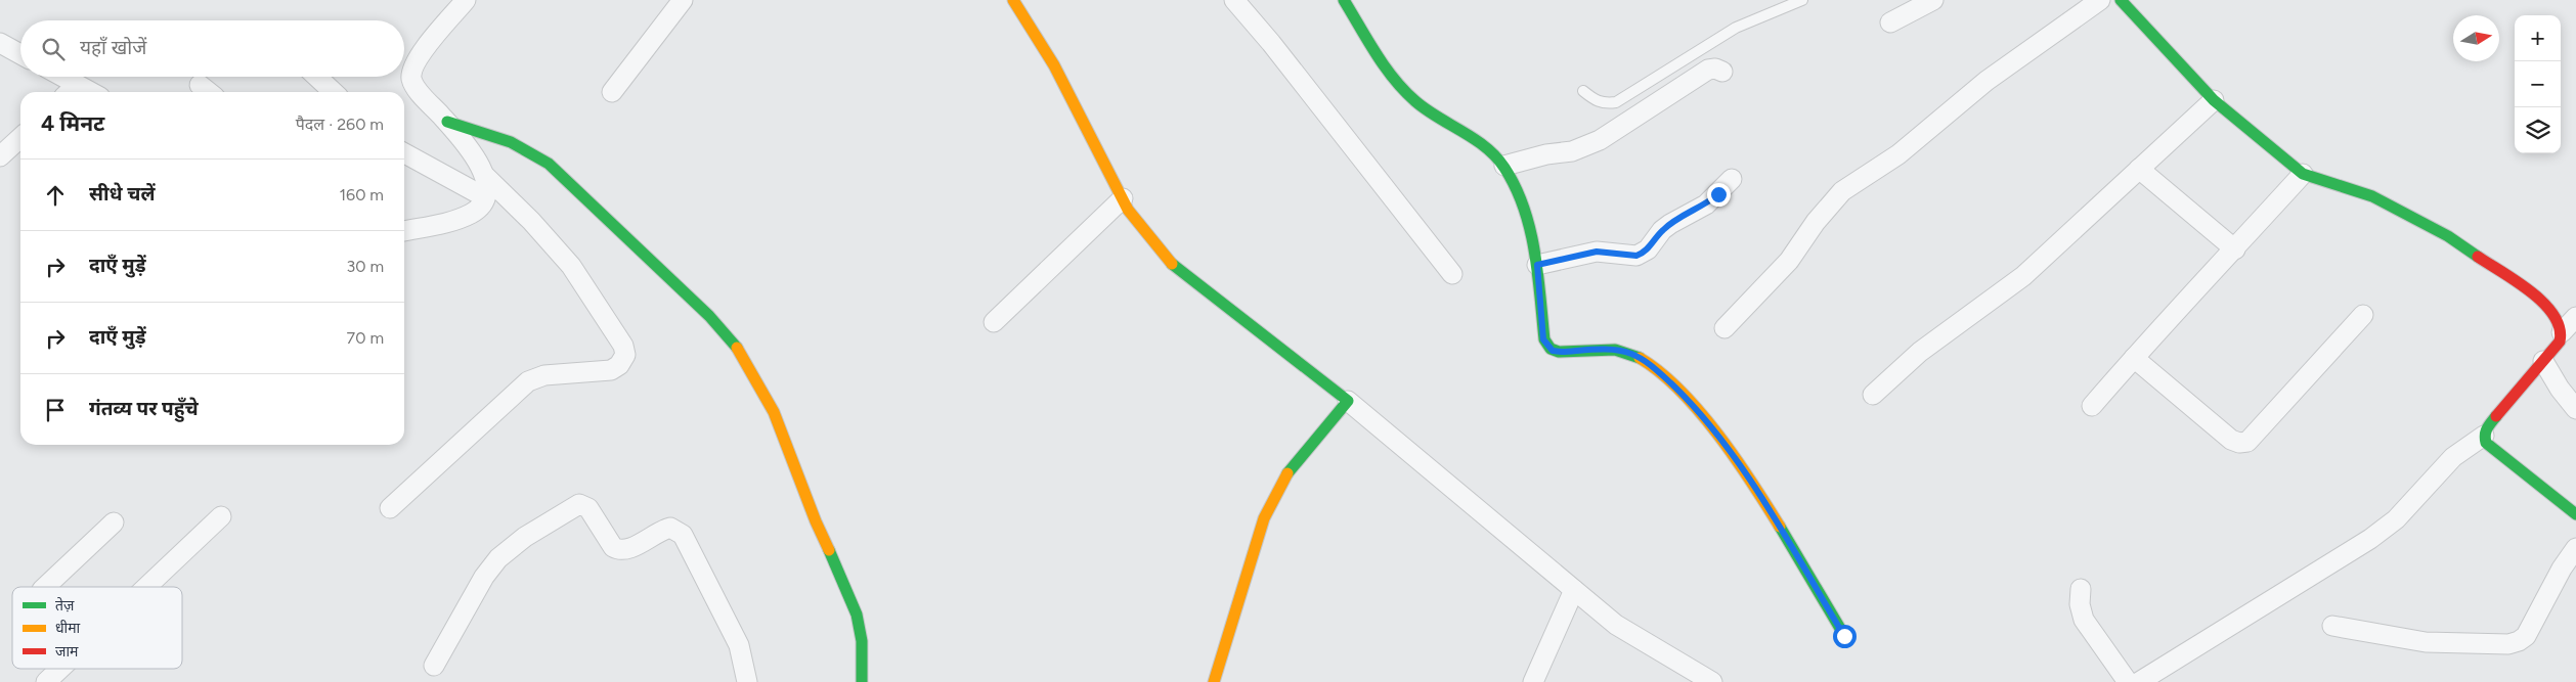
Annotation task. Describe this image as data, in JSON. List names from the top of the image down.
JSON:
{
  "legend": ["तेज़", "धीमा", "जाम"],
  "north": "right",
  "page": {
    "map_buttons": ["+", "−"],
    "search": "यहाँ खोजें",
    "heading": ["4 मिनट", "पैदल · 260 m"],
    "list": [
      ["सीधे चलें", "160 m"],
      ["दाएँ मुड़ें", "30 m"],
      ["दाएँ मुड़ें", "70 m"],
      "गंतव्य पर पहुँचे"
    ]
  }
}
